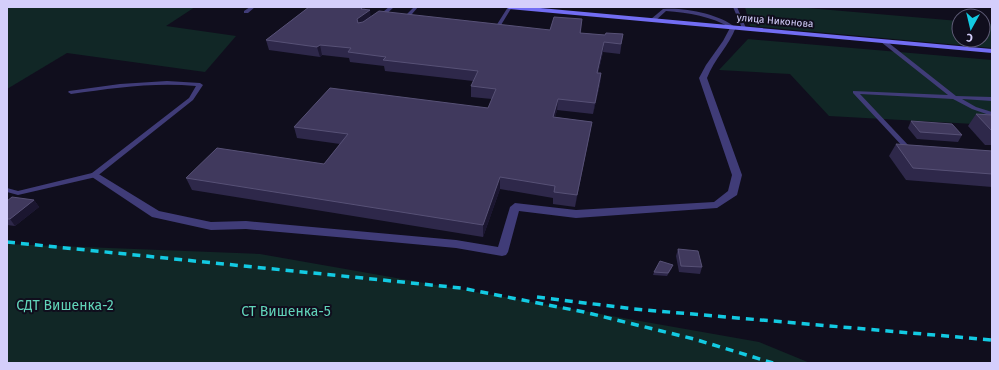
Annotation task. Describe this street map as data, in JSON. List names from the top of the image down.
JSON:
{
  "streets": {
    "main road": ["улица Никонова"]
  },
  "parks": ["СДТ Вишенка-2", "СТ Вишенка-5"],
  "north": "bottom"
}
